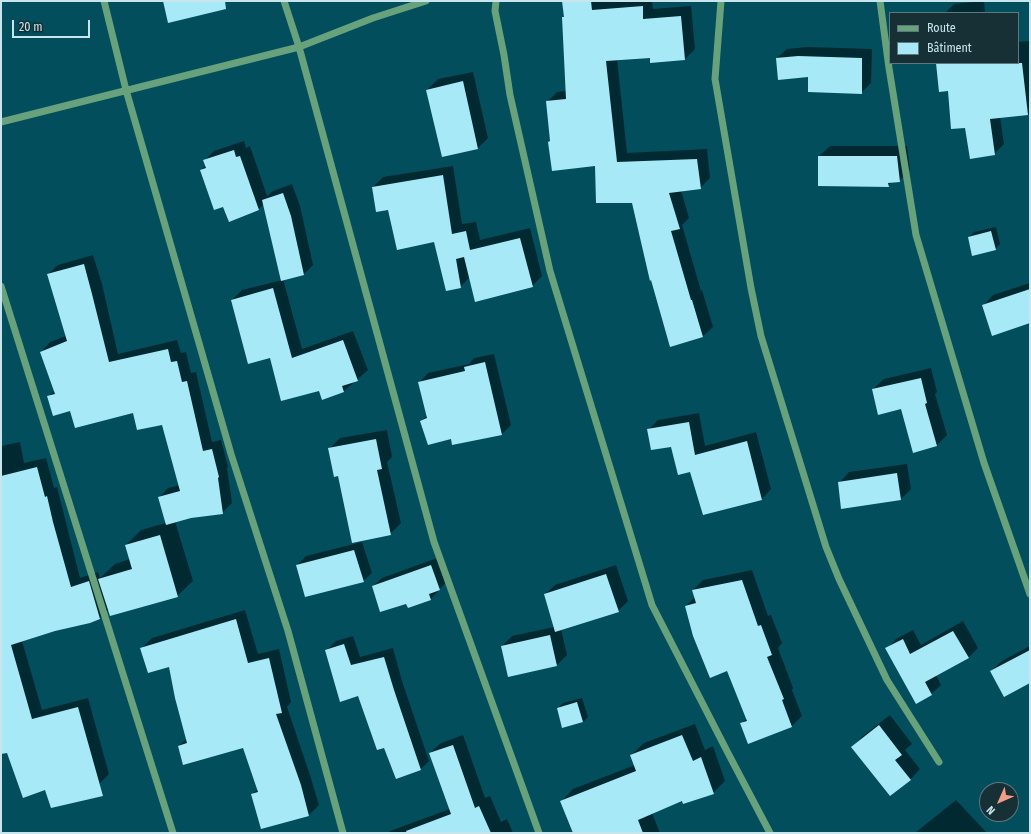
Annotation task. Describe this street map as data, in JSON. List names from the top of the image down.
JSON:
{
  "legend": ["Route", "Bâtiment"],
  "scale_bar": "20 m",
  "north": "bottom left"
}
